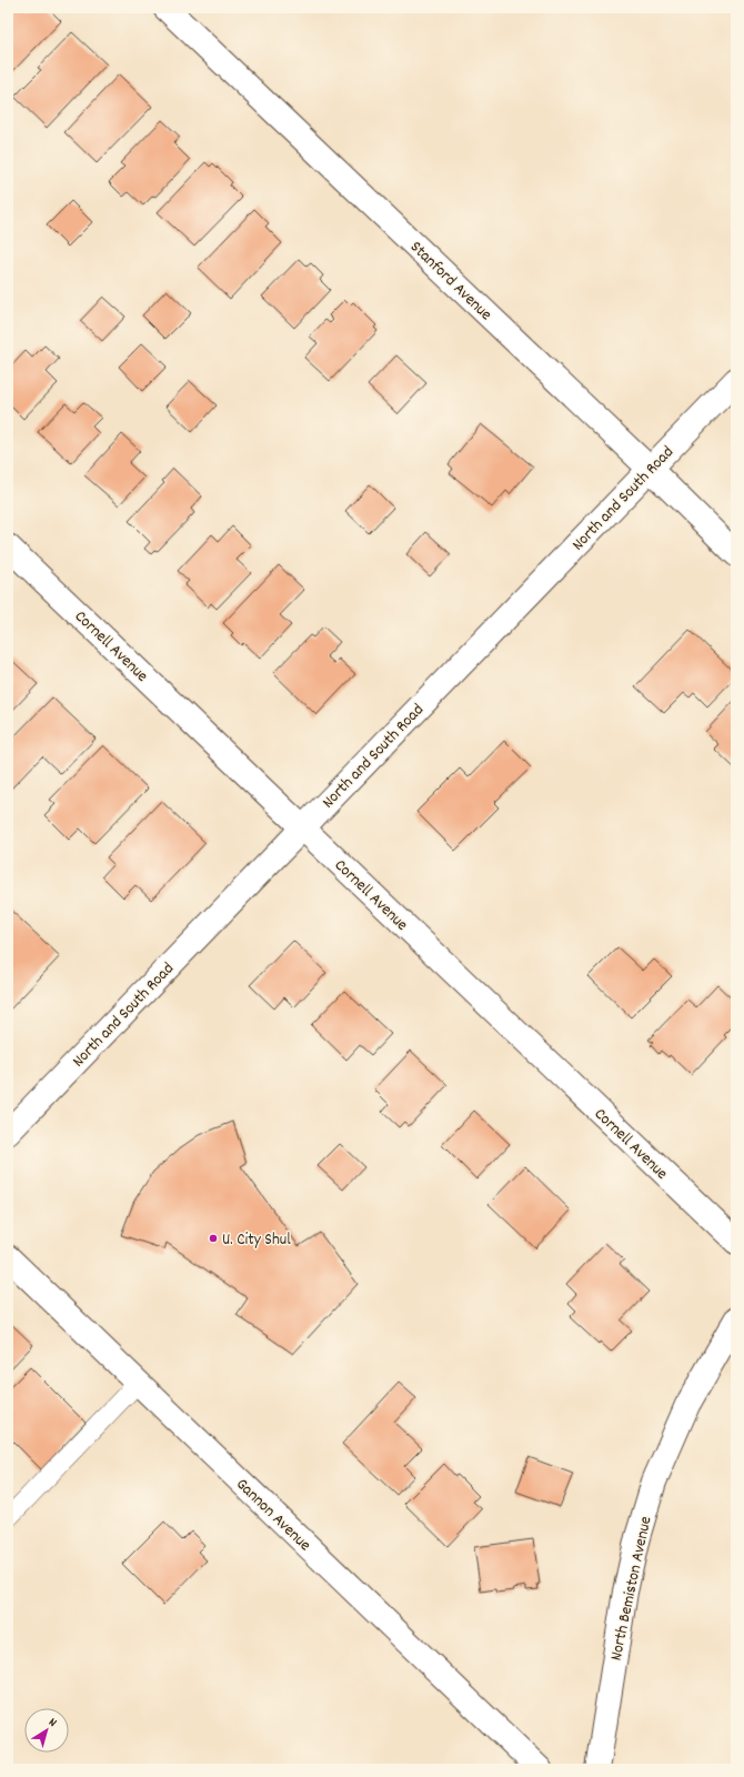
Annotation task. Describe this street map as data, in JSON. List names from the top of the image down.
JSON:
{
  "streets": {
    "street": [
      "Stanford Avenue",
      "North and South Road",
      "Cornell Avenue",
      "Gannon Avenue",
      "North Bemiston Avenue"
    ]
  },
  "crossings": [
    ["Stanford Avenue", "North and South Road"],
    ["North and South Road", "Cornell Avenue"]
  ],
  "places": ["U. City Shul"],
  "north": "top right"
}
